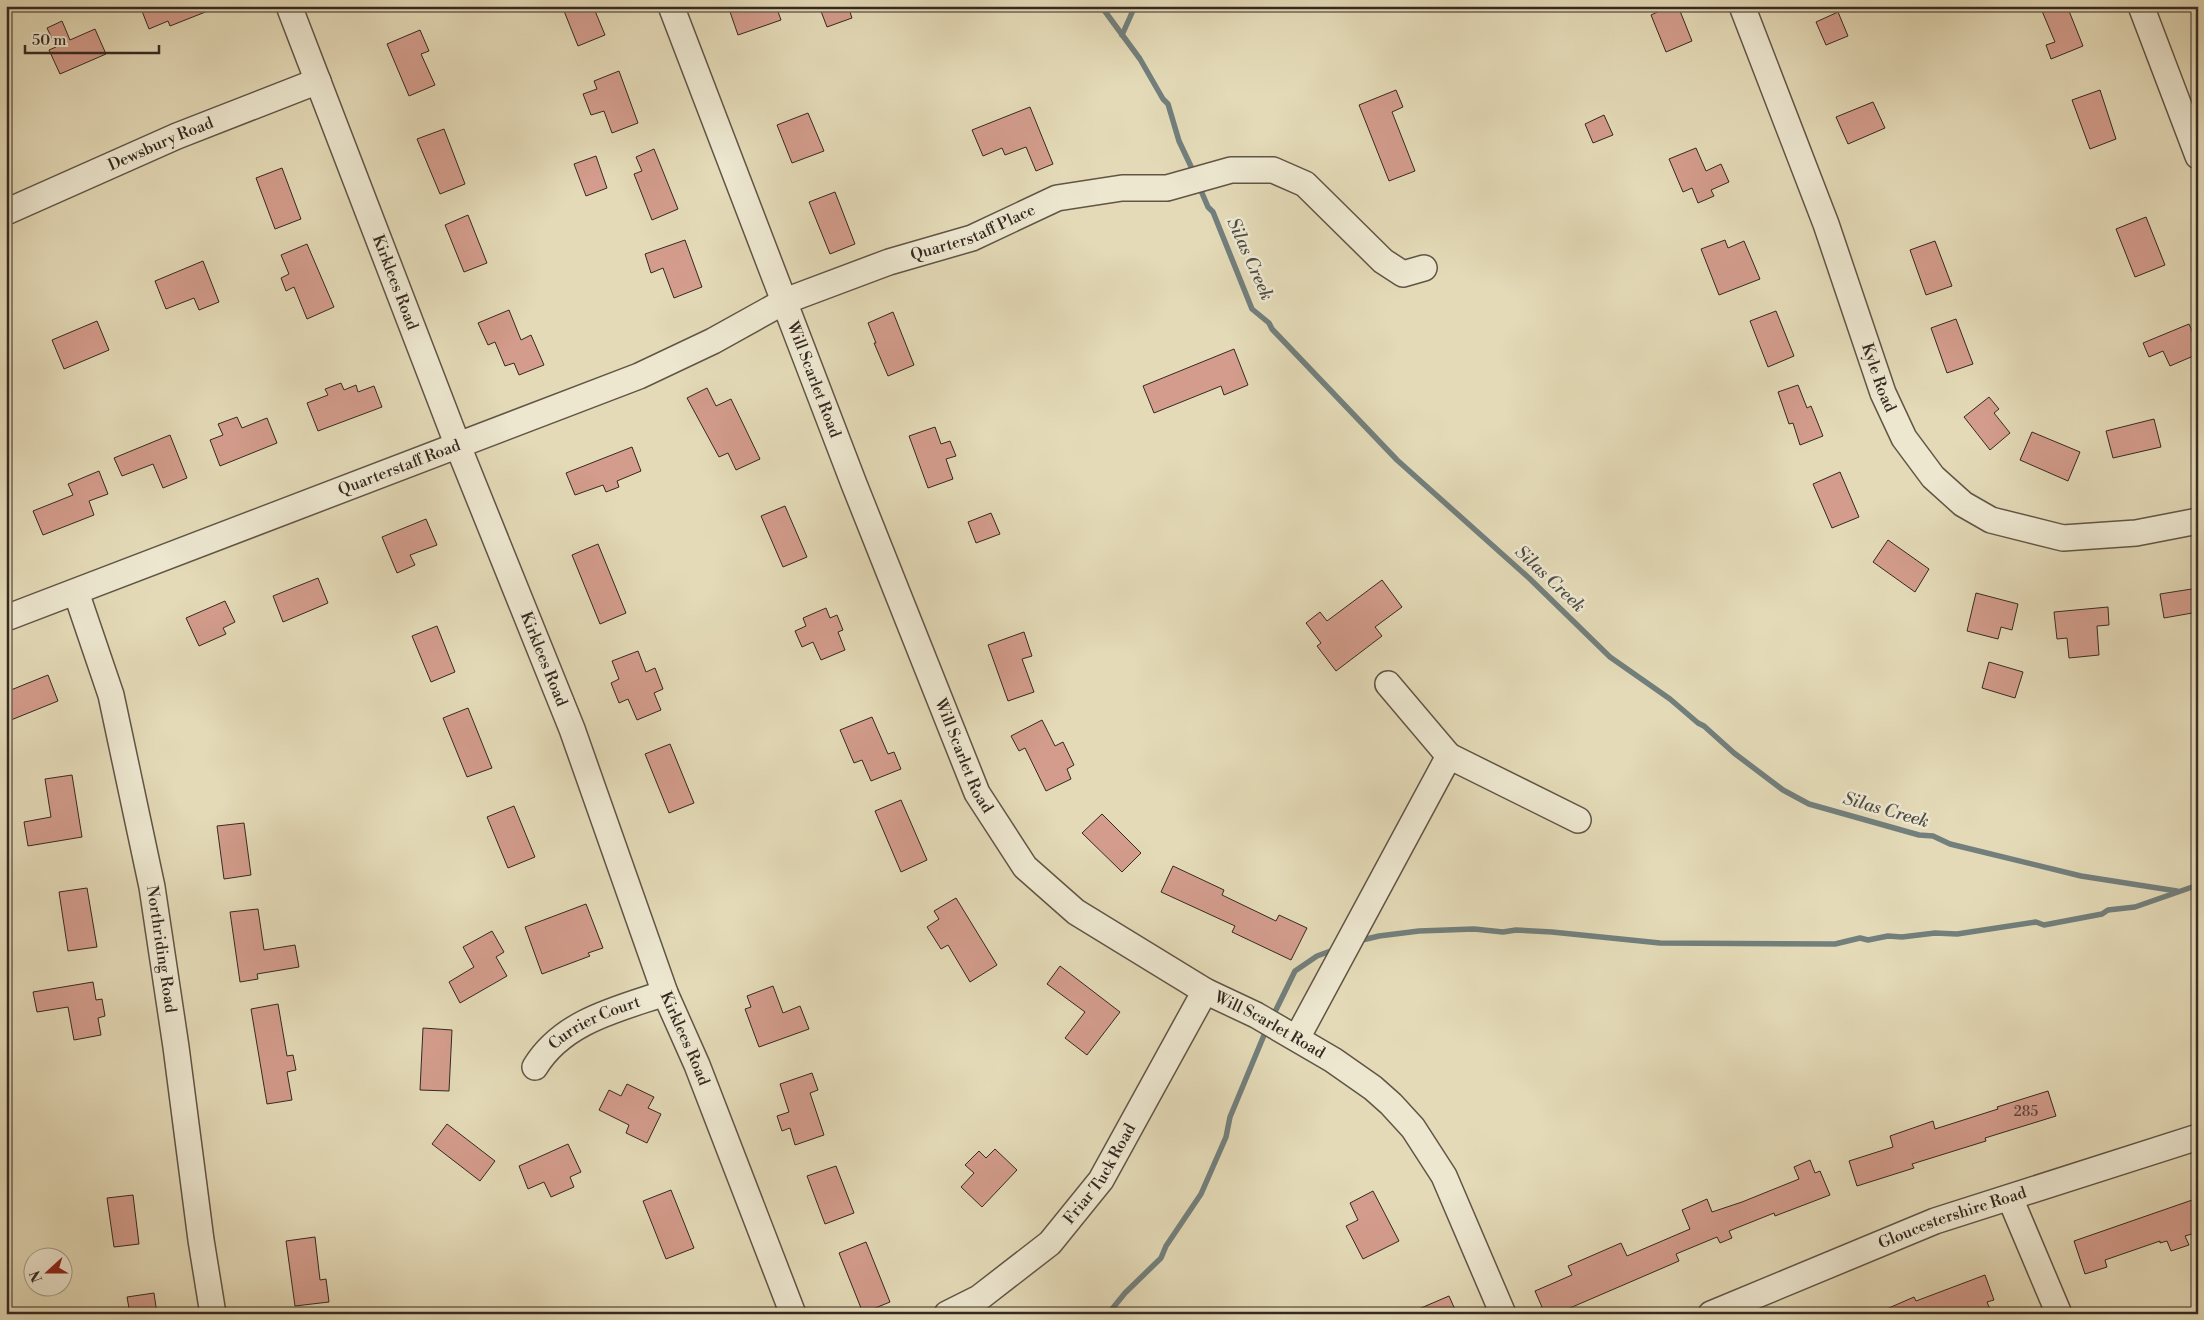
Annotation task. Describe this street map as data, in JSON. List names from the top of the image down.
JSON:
{
  "streets": {
    "street": [
      "Dewsbury Road",
      "Quarterstaff Place",
      "Kirklees Road",
      "Kyle Road",
      "Will Scarlet Road",
      "Quarterstaff Road",
      "Northriding Road",
      "Currier Court",
      "Friar Tuck Road",
      "Gloucestershire Road"
    ]
  },
  "crossings": [
    ["Dewsbury Road", "Kirklees Road"],
    ["Quarterstaff Place", "Will Scarlet Road"],
    ["Quarterstaff Place", "Quarterstaff Road"],
    ["Kirklees Road", "Quarterstaff Road"],
    ["Kirklees Road", "Currier Court"],
    ["Will Scarlet Road", "Quarterstaff Road"],
    ["Will Scarlet Road", "Friar Tuck Road"],
    ["Quarterstaff Road", "Northriding Road"]
  ],
  "water": ["Silas Creek"],
  "house_numbers": ["285"],
  "scale_bar": "50 m",
  "north": "left"
}
